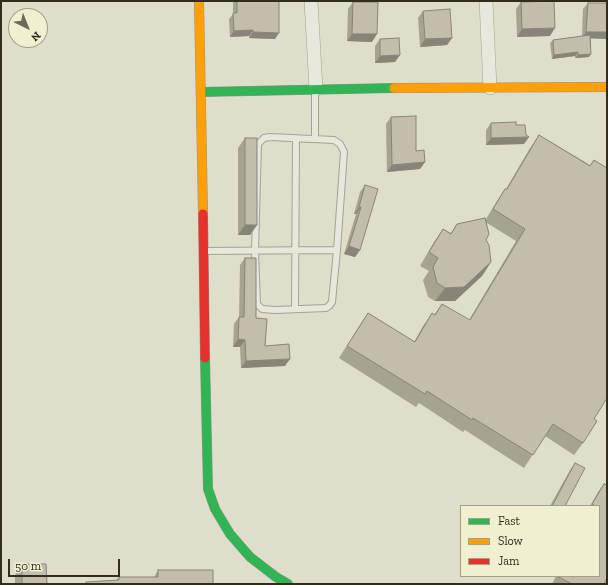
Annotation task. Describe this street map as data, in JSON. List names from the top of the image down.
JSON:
{
  "legend": ["Fast", "Slow", "Jam"],
  "scale_bar": "50 m",
  "north": "bottom right"
}
